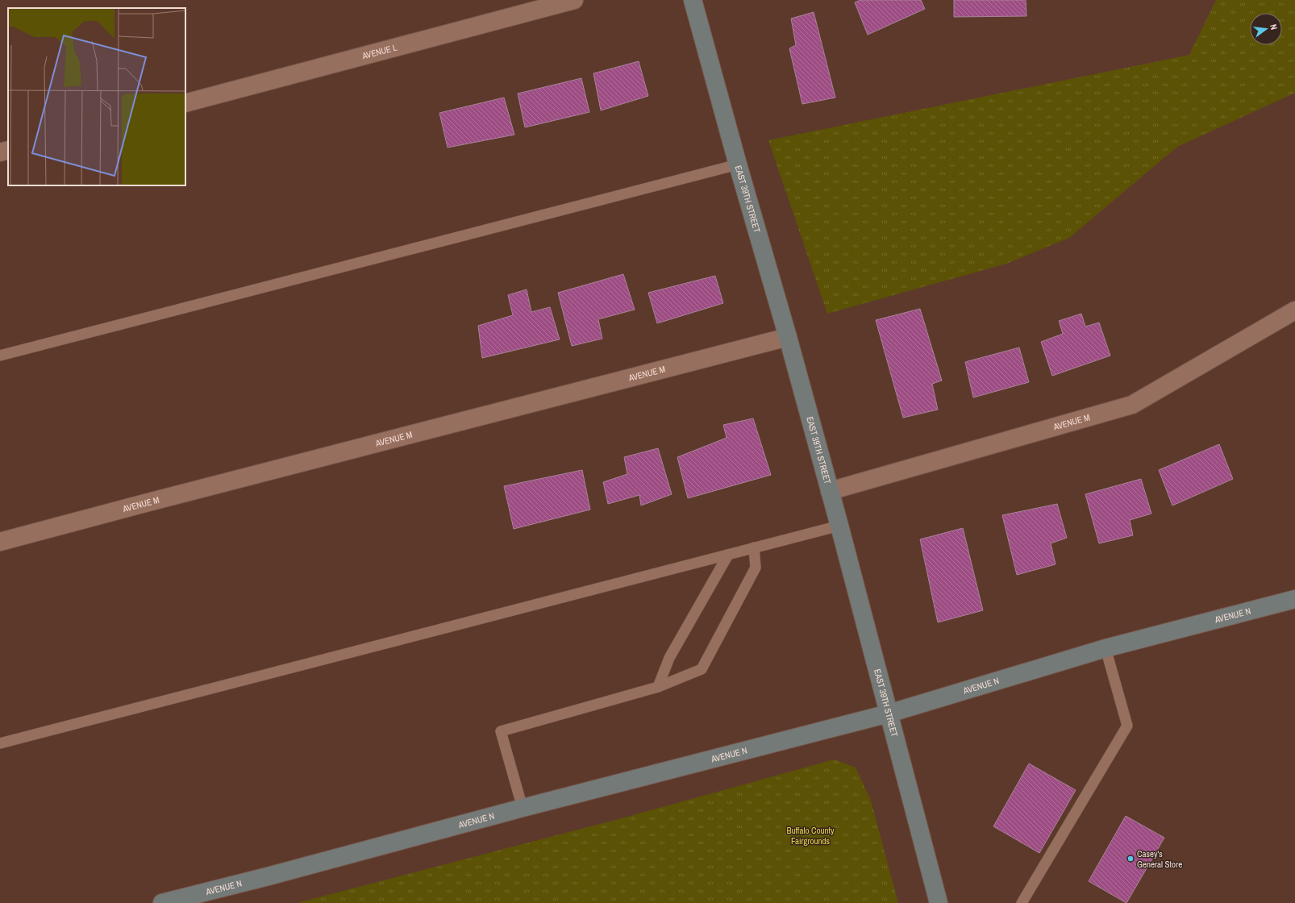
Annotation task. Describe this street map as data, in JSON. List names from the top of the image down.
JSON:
{
  "streets": {
    "main road": ["EAST 39TH STREET", "AVENUE N"],
    "street": ["AVENUE L", "AVENUE M"]
  },
  "crossings": [
    ["EAST 39TH STREET", "AVENUE M"],
    ["EAST 39TH STREET", "AVENUE N"]
  ],
  "parks": ["Buffalo County Fairgrounds"],
  "places": ["Casey's General Store"],
  "north": "right"
}
